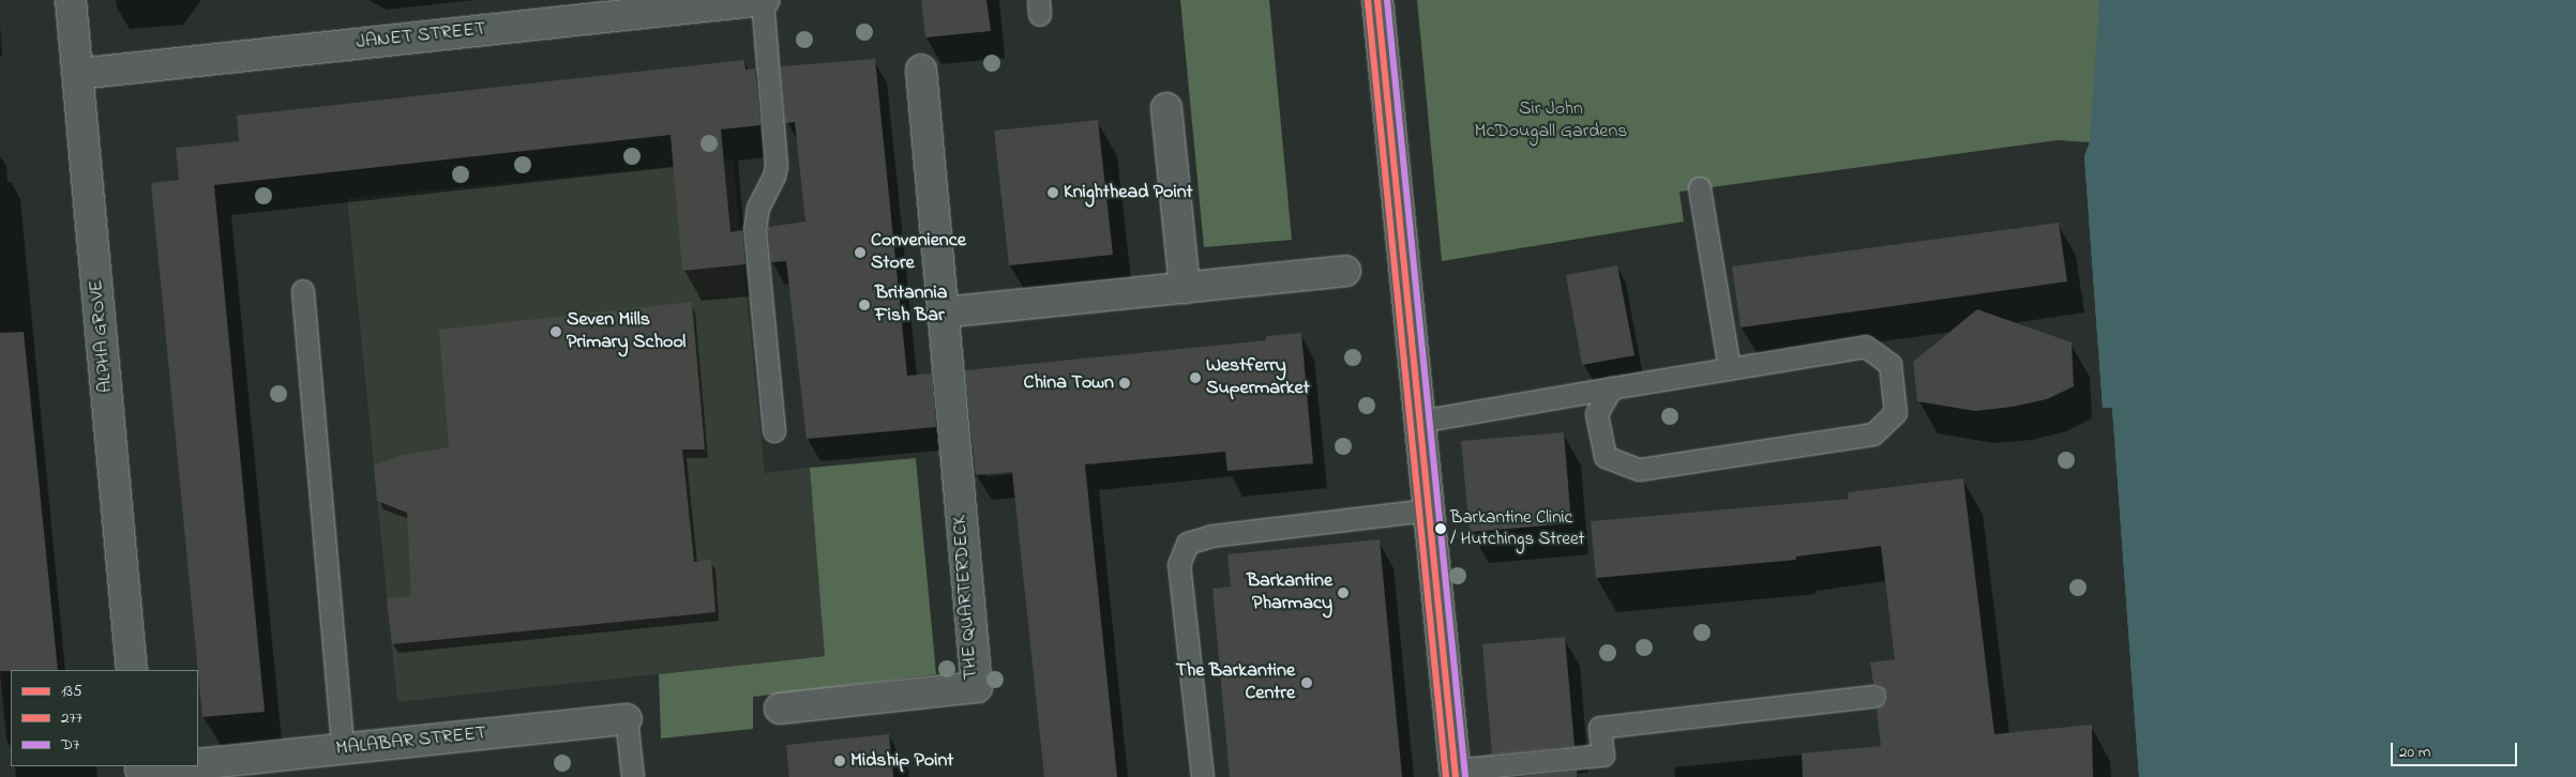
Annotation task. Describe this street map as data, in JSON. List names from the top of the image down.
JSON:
{
  "streets": {
    "street": [
      "JANET STREET",
      "ALPHA GROVE",
      "THE QUARTERDECK",
      "MALABAR STREET"
    ]
  },
  "crossings": [
    ["JANET STREET", "ALPHA GROVE"]
  ],
  "parks": ["Sir John McDougall Gardens"],
  "places": [
    "Knighthead Point",
    "Convenience Store",
    "Britannia Fish Bar",
    "Seven Mills Primary School",
    "Westferry Supermarket",
    "China Town",
    "Barkantine Clinic / Hutchings Street",
    "Barkantine Pharmacy",
    "The Barkantine Centre",
    "Midship Point"
  ],
  "lines": ["transit line 135", "transit line D7", "transit line 277"],
  "legend": ["135", "277", "D7"],
  "scale_bar": "20 m"
}
